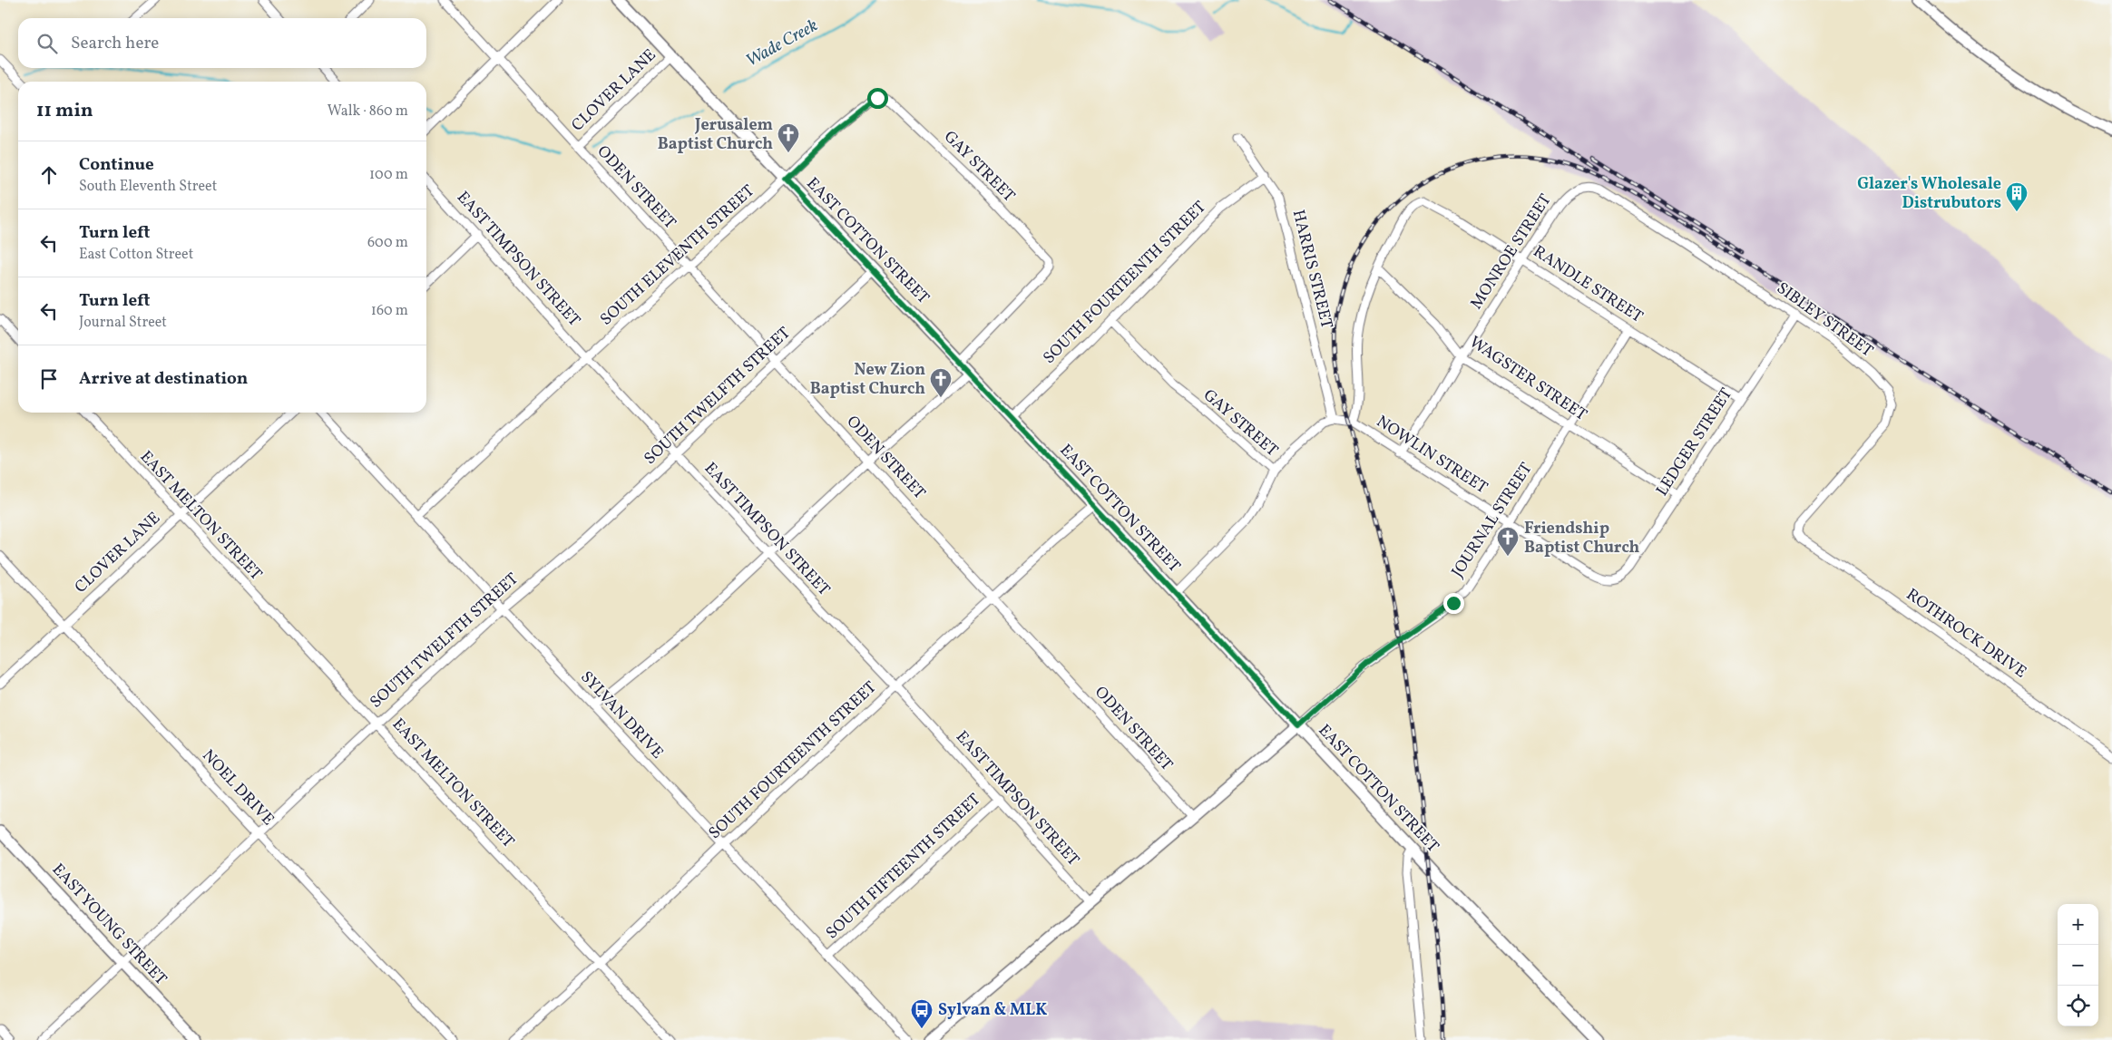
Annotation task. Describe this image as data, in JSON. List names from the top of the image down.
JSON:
{
  "streets": {
    "main road": ["EAST COTTON STREET"],
    "street": [
      "CLOVER LANE",
      "GAY STREET",
      "ODEN STREET",
      "MONROE STREET",
      "SOUTH ELEVENTH STREET",
      "EAST TIMPSON STREET",
      "HARRIS STREET",
      "SOUTH FOURTEENTH STREET",
      "RANDLE STREET",
      "SIBLEY STREET",
      "WAGSTER STREET",
      "SOUTH TWELFTH STREET",
      "LEDGER STREET",
      "NOWLIN STREET",
      "EAST MELTON STREET",
      "JOURNAL STREET",
      "ROTHROCK DRIVE",
      "SYLVAN DRIVE",
      "NOEL DRIVE",
      "SOUTH FIFTEENTH STREET",
      "EAST YOUNG STREET"
    ]
  },
  "crossings": [
    ["CLOVER LANE", "ODEN STREET"],
    ["CLOVER LANE", "EAST COTTON STREET"],
    ["CLOVER LANE", "EAST MELTON STREET"],
    ["CLOVER LANE", "NOEL DRIVE"],
    ["GAY STREET", "EAST COTTON STREET"],
    ["GAY STREET", "SOUTH ELEVENTH STREET"],
    ["GAY STREET", "SOUTH FOURTEENTH STREET"],
    ["ODEN STREET", "SOUTH ELEVENTH STREET"],
    ["ODEN STREET", "SOUTH FOURTEENTH STREET"],
    ["ODEN STREET", "SOUTH TWELFTH STREET"],
    ["EAST COTTON STREET", "SOUTH ELEVENTH STREET"],
    ["EAST COTTON STREET", "SOUTH FOURTEENTH STREET"],
    ["EAST COTTON STREET", "SOUTH TWELFTH STREET"],
    ["EAST COTTON STREET", "JOURNAL STREET"],
    ["MONROE STREET", "RANDLE STREET"],
    ["MONROE STREET", "SIBLEY STREET"],
    ["MONROE STREET", "WAGSTER STREET"],
    ["MONROE STREET", "NOWLIN STREET"],
    ["SOUTH ELEVENTH STREET", "EAST TIMPSON STREET"],
    ["SOUTH ELEVENTH STREET", "SYLVAN DRIVE"],
    ["EAST TIMPSON STREET", "SOUTH FOURTEENTH STREET"],
    ["EAST TIMPSON STREET", "SOUTH TWELFTH STREET"],
    ["EAST TIMPSON STREET", "SOUTH FIFTEENTH STREET"],
    ["HARRIS STREET", "SOUTH FOURTEENTH STREET"],
    ["SOUTH FOURTEENTH STREET", "EAST MELTON STREET"],
    ["SOUTH FOURTEENTH STREET", "SYLVAN DRIVE"],
    ["RANDLE STREET", "WAGSTER STREET"],
    ["RANDLE STREET", "LEDGER STREET"],
    ["RANDLE STREET", "JOURNAL STREET"],
    ["SIBLEY STREET", "LEDGER STREET"],
    ["SIBLEY STREET", "ROTHROCK DRIVE"],
    ["WAGSTER STREET", "LEDGER STREET"],
    ["WAGSTER STREET", "JOURNAL STREET"],
    ["SOUTH TWELFTH STREET", "EAST MELTON STREET"],
    ["SOUTH TWELFTH STREET", "SYLVAN DRIVE"],
    ["SOUTH TWELFTH STREET", "NOEL DRIVE"],
    ["SOUTH TWELFTH STREET", "EAST YOUNG STREET"],
    ["LEDGER STREET", "NOWLIN STREET"],
    ["NOWLIN STREET", "JOURNAL STREET"],
    ["SYLVAN DRIVE", "SOUTH FIFTEENTH STREET"]
  ],
  "water": ["Wade Creek"],
  "places": {
    "church": ["Jerusalem Baptist Church", "New Zion Baptist Church", "Friendship Baptist Church"],
    "building": ["Glazer's Wholesale Distrubutors"],
    "bus stop": ["Sylvan & MLK"]
  },
  "page": {
    "search": "Search here",
    "heading": ["11 min", "Walk · 860 m"],
    "list": [
      ["Continue", "South Eleventh Street", "100 m"],
      ["Turn left", "East Cotton Street", "600 m"],
      ["Turn left", "Journal Street", "160 m"],
      "Arrive at destination"
    ],
    "map_buttons": ["+", "−"]
  }
}
